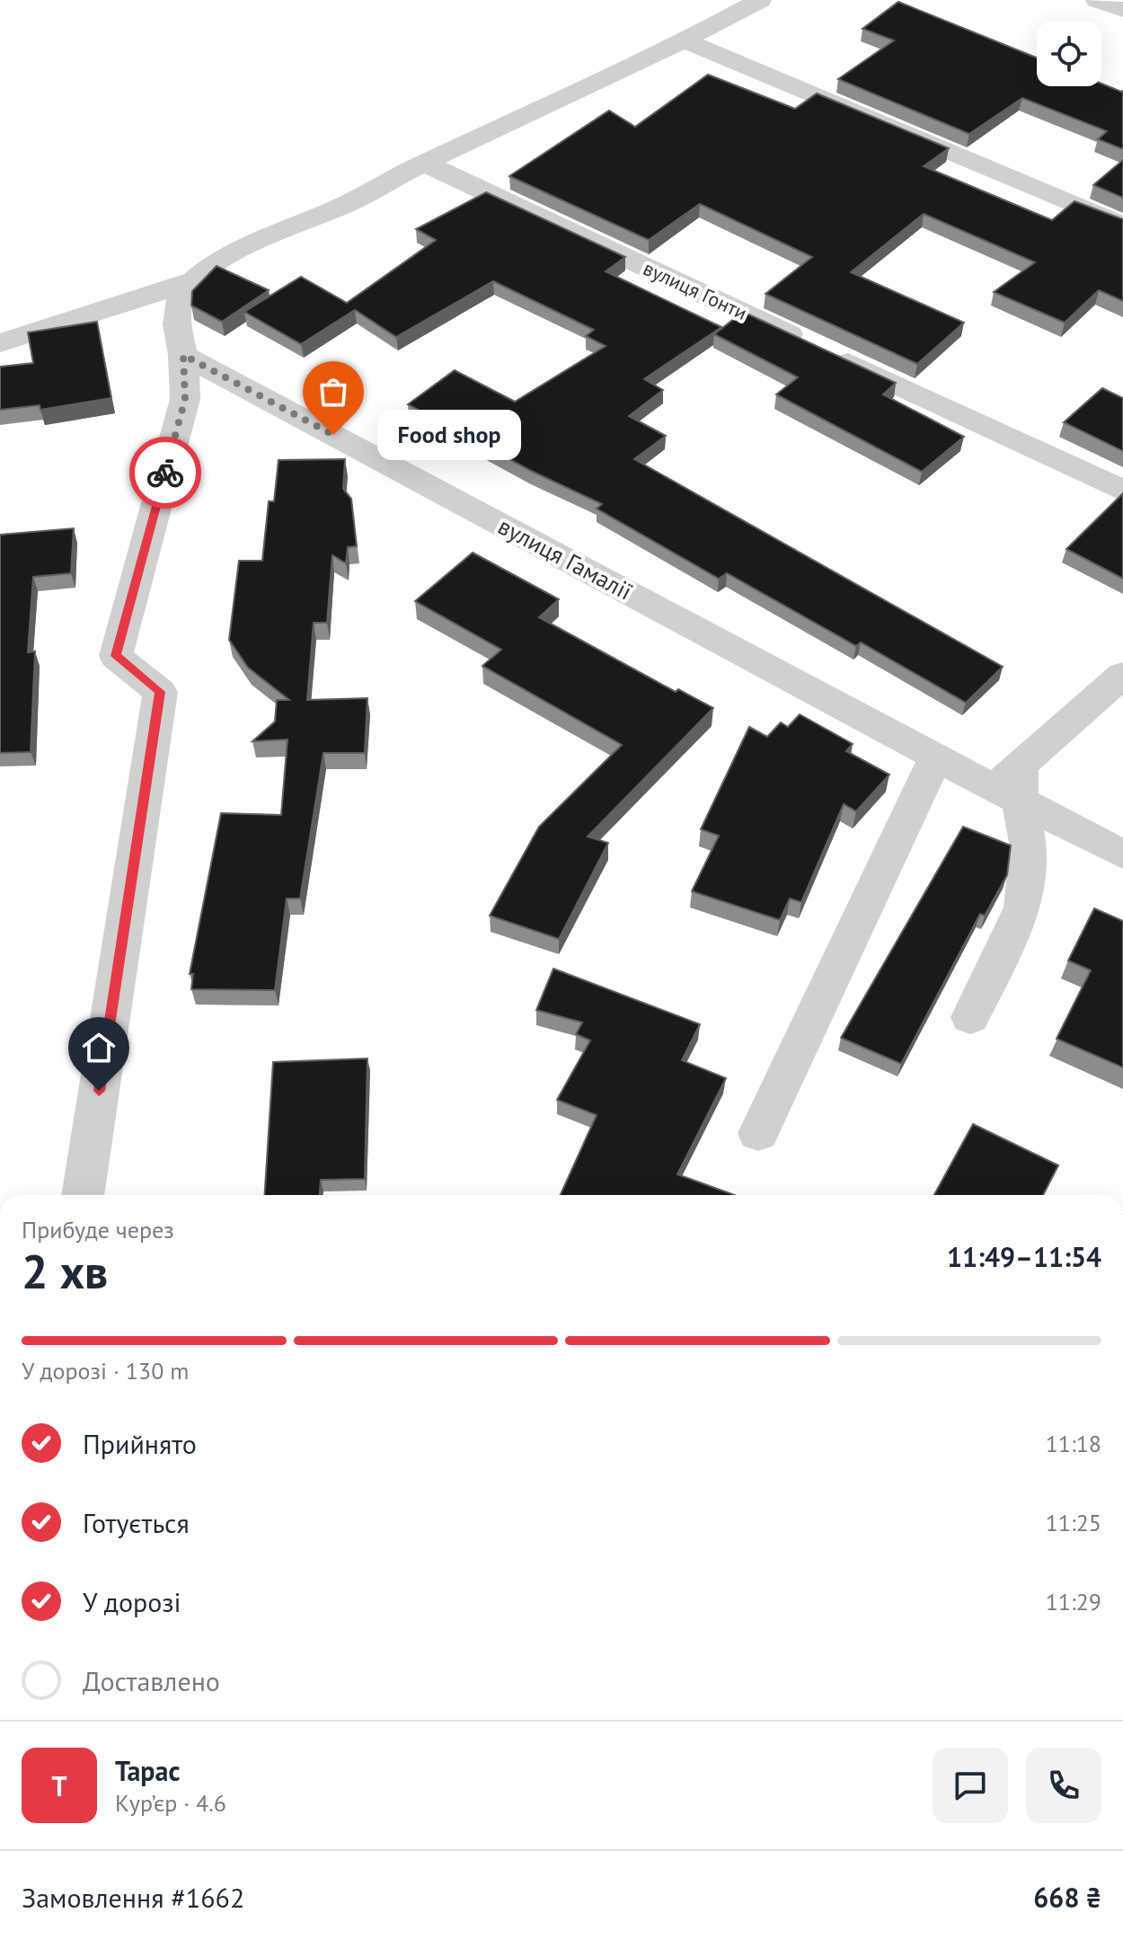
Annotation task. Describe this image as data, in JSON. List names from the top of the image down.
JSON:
{
  "streets": {
    "street": ["вулиця Гонти", "вулиця Гамалії"]
  },
  "places": ["Food shop"],
  "page": {
    "bubble": "Food shop",
    "heading": ["2 хв", "Прибуде через", "11:49–11:54"],
    "panel": [
      "Тарас",
      "Кур’єр · 4.6",
      "Замовлення #1662",
      "668 ₴"
    ],
    "bar": "У дорозі · 130 m",
    "list": [
      ["Прийнято", "11:18"],
      ["Готується", "11:25"],
      ["У дорозі", "11:29"],
      "Доставлено"
    ],
    "round": "Т"
  }
}
